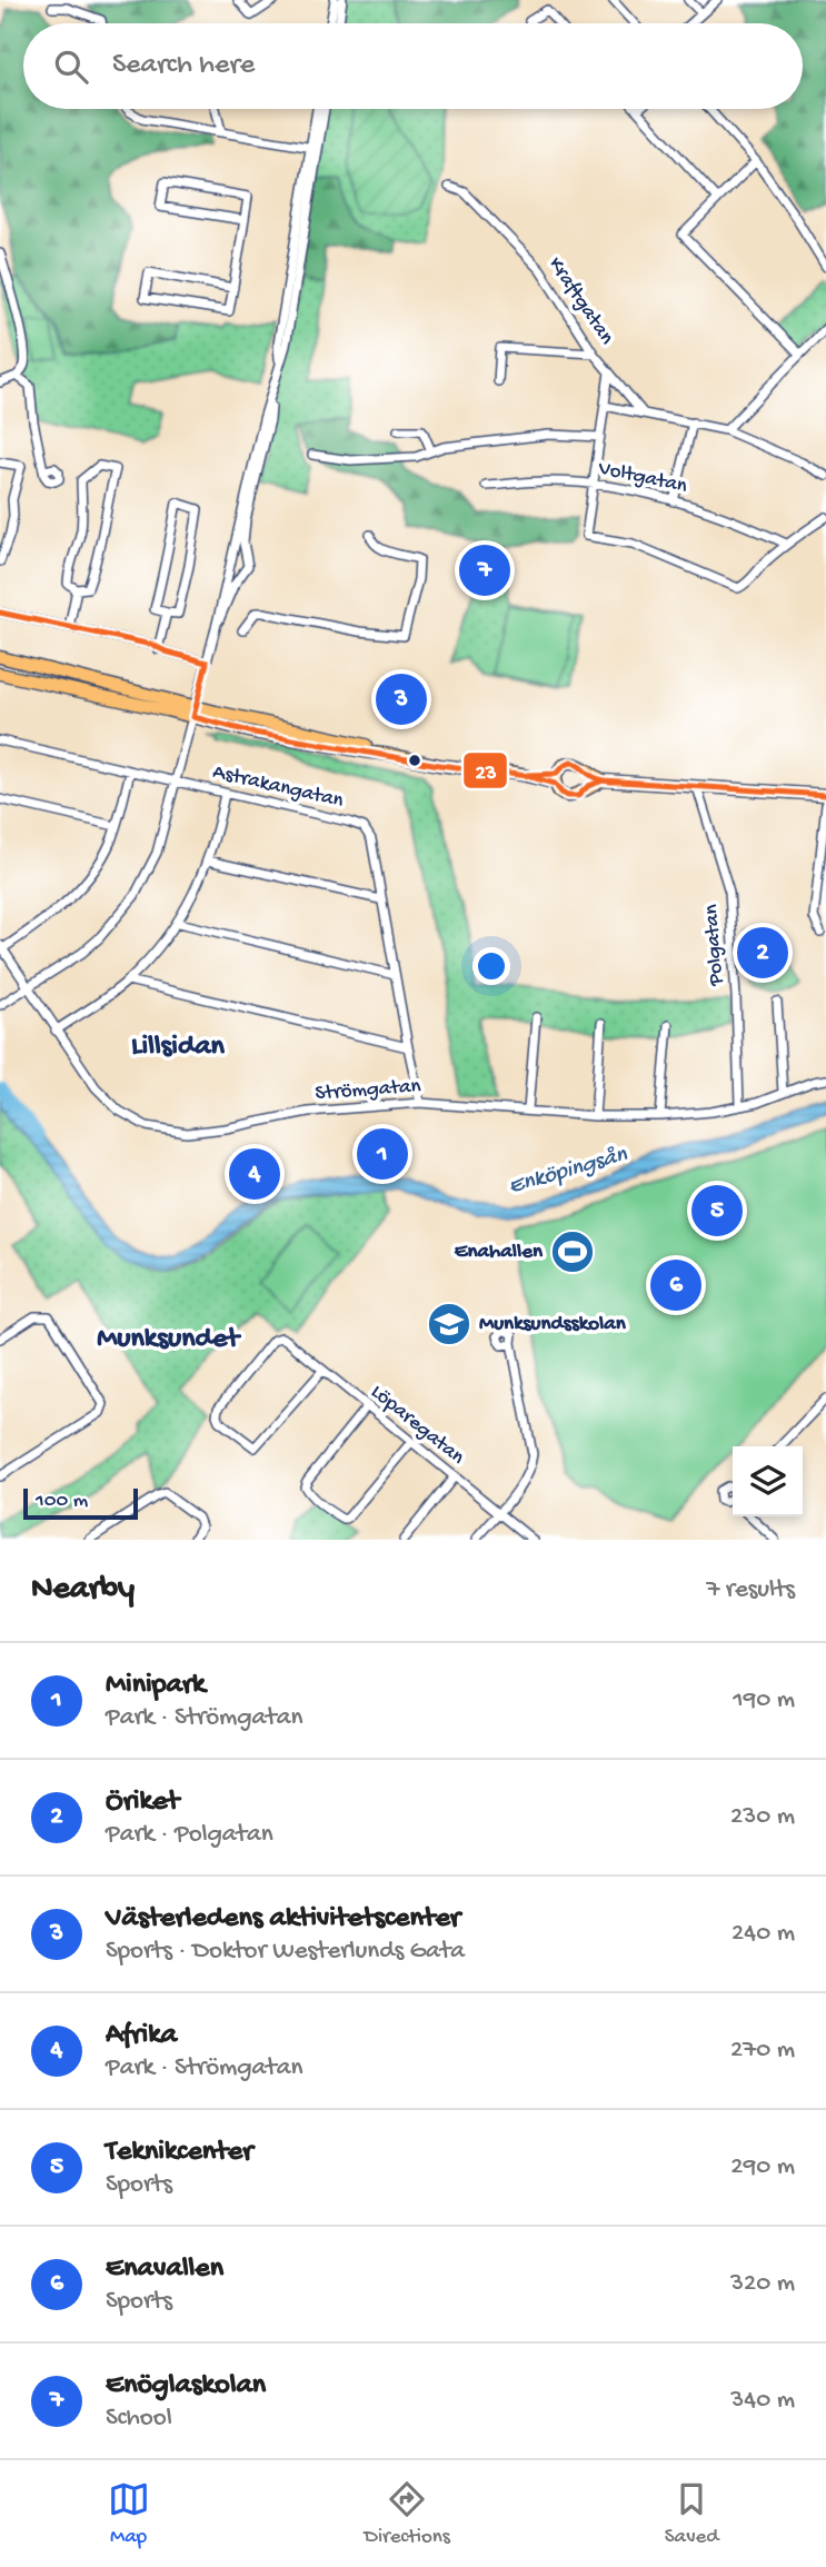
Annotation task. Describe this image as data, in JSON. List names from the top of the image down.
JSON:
{
  "streets": {
    "street": [
      "Kraftgatan",
      "Voltgatan",
      "Astrakangatan",
      "Polgatan",
      "Strömgatan",
      "Löparegatan"
    ]
  },
  "crossings": [
    ["Astrakangatan", "Strömgatan"],
    ["Polgatan", "Strömgatan"]
  ],
  "districts": ["Lillsidan", "Munksundet"],
  "water": ["Enköpingsån"],
  "places": {
    "sports": ["Enahallen"],
    "school or university": ["Munksundsskolan"]
  },
  "lines": ["transit line 23"],
  "scale_bar": "100 m",
  "page": {
    "search": "Search here",
    "pins": [
      "7",
      "3",
      "2",
      "1",
      "4",
      "5",
      "6"
    ],
    "scale": "100 m",
    "heading": ["Nearby", "7 results"],
    "list": [
      {
        "mark": "1",
        "name": "Minipark",
        "note": "Park · Strömgatan",
        "value": "190 m"
      },
      {
        "mark": "2",
        "name": "Öriket",
        "note": "Park · Polgatan",
        "value": "230 m"
      },
      {
        "mark": "3",
        "name": "Västerledens aktivitetscenter",
        "note": "Sports · Doktor Westerlunds Gata",
        "value": "240 m"
      },
      {
        "mark": "4",
        "name": "Afrika",
        "note": "Park · Strömgatan",
        "value": "270 m"
      },
      {
        "mark": "5",
        "name": "Teknikcenter",
        "note": "Sports",
        "value": "290 m"
      },
      {
        "mark": "6",
        "name": "Enavallen",
        "note": "Sports",
        "value": "320 m"
      },
      {
        "mark": "7",
        "name": "Enöglaskolan",
        "note": "School",
        "value": "340 m"
      }
    ],
    "nav": ["Map", "Directions", "Saved"]
  }
}
